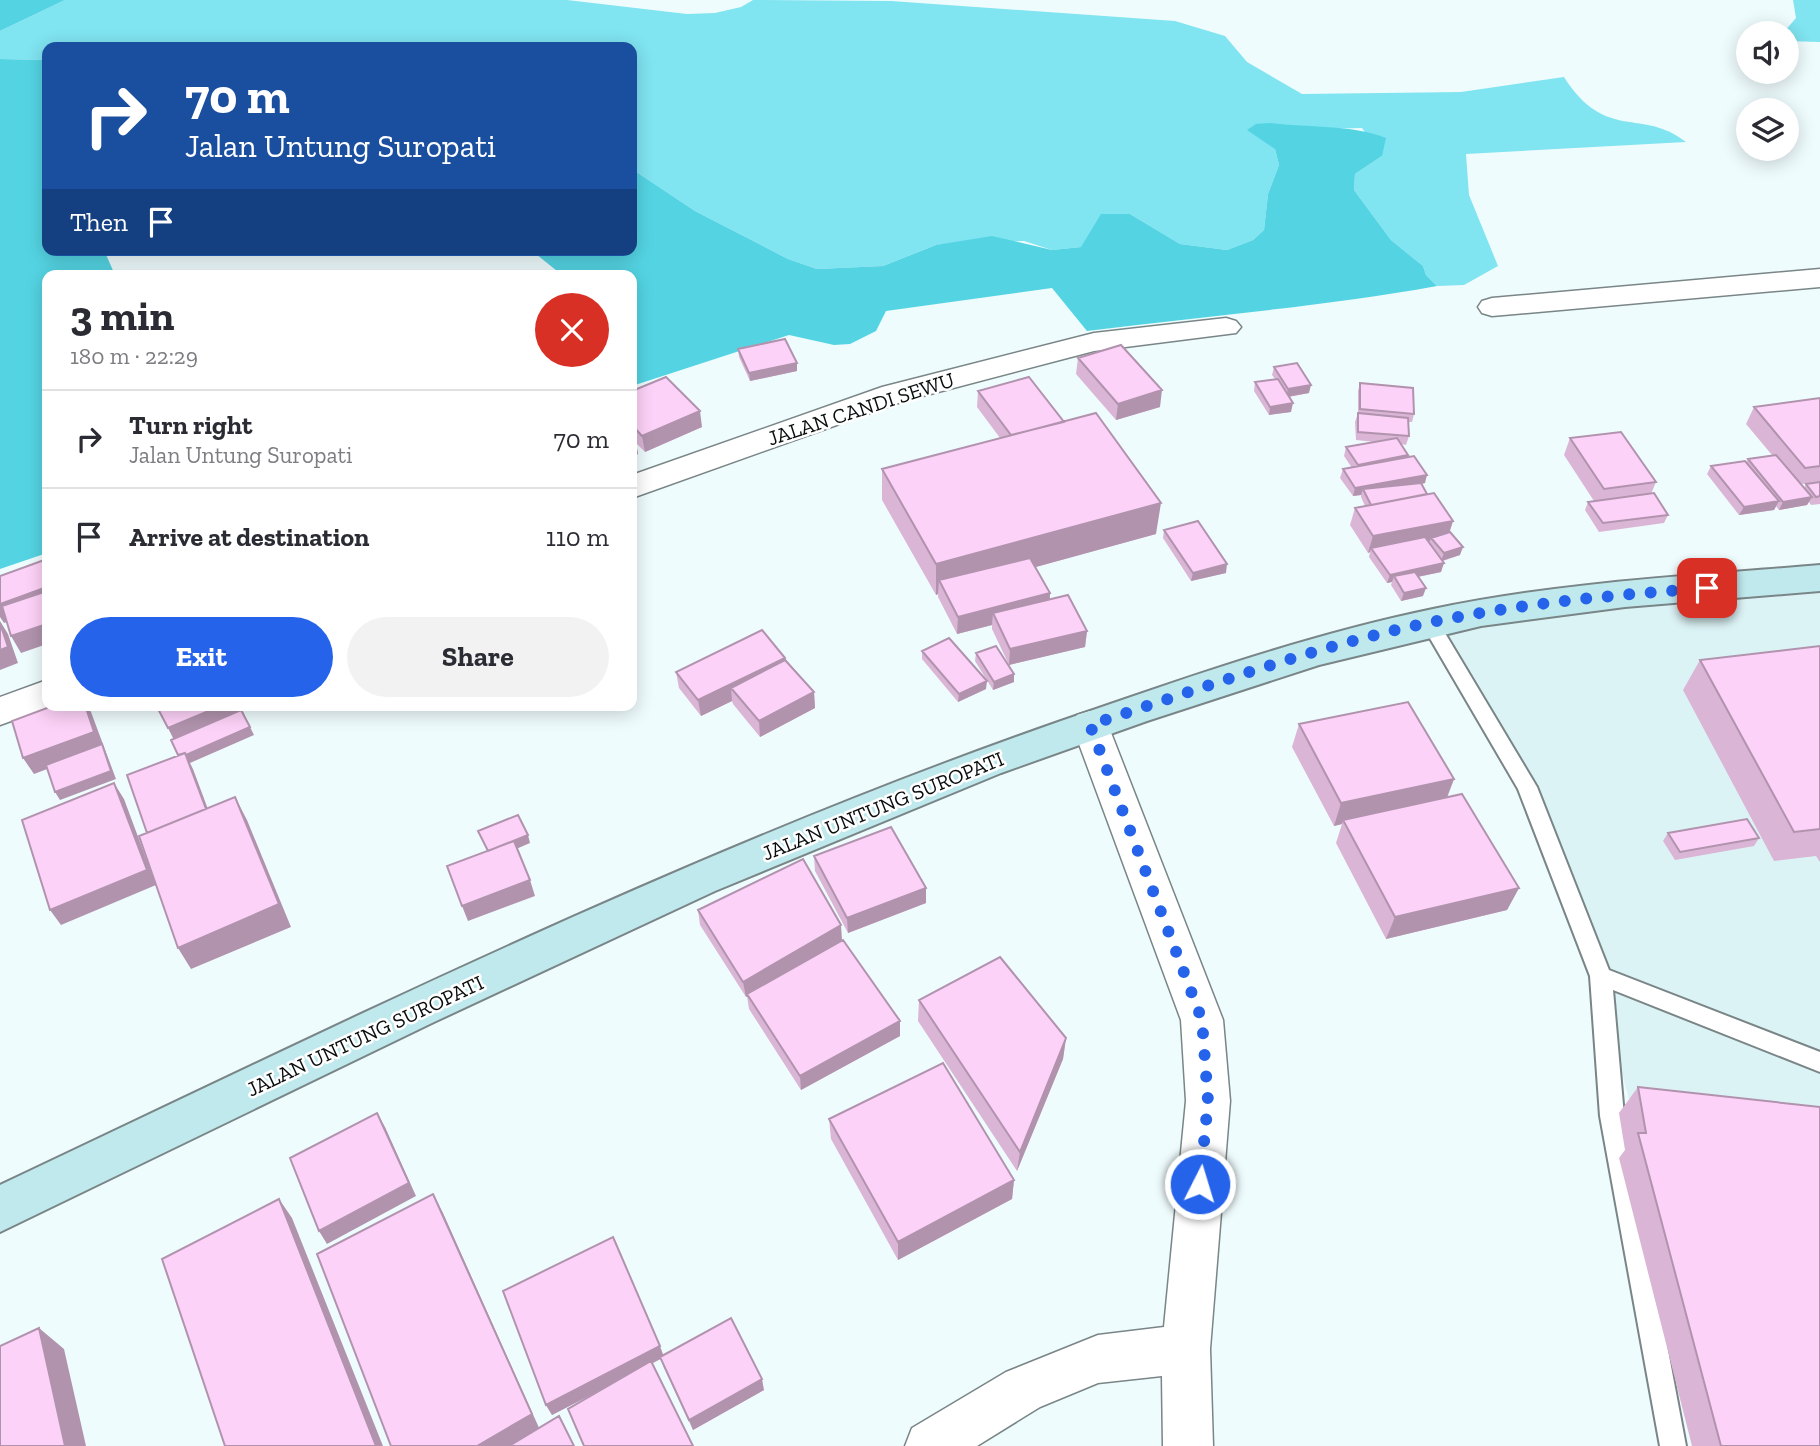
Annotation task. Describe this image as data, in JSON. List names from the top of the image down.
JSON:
{
  "streets": {
    "main road": ["JALAN UNTUNG SUROPATI"],
    "street": ["JALAN CANDI SEWU"]
  },
  "page": {
    "turn": ["70 m", "Jalan Untung Suropati"],
    "then": "Then",
    "heading": ["3 min", "180 m · 22:29"],
    "list": [
      {
        "name": "Turn right",
        "note": "Jalan Untung Suropati",
        "value": "70 m"
      },
      {
        "name": "Arrive at destination",
        "value": "110 m"
      }
    ],
    "buttons": ["Exit", "Share"]
  }
}
